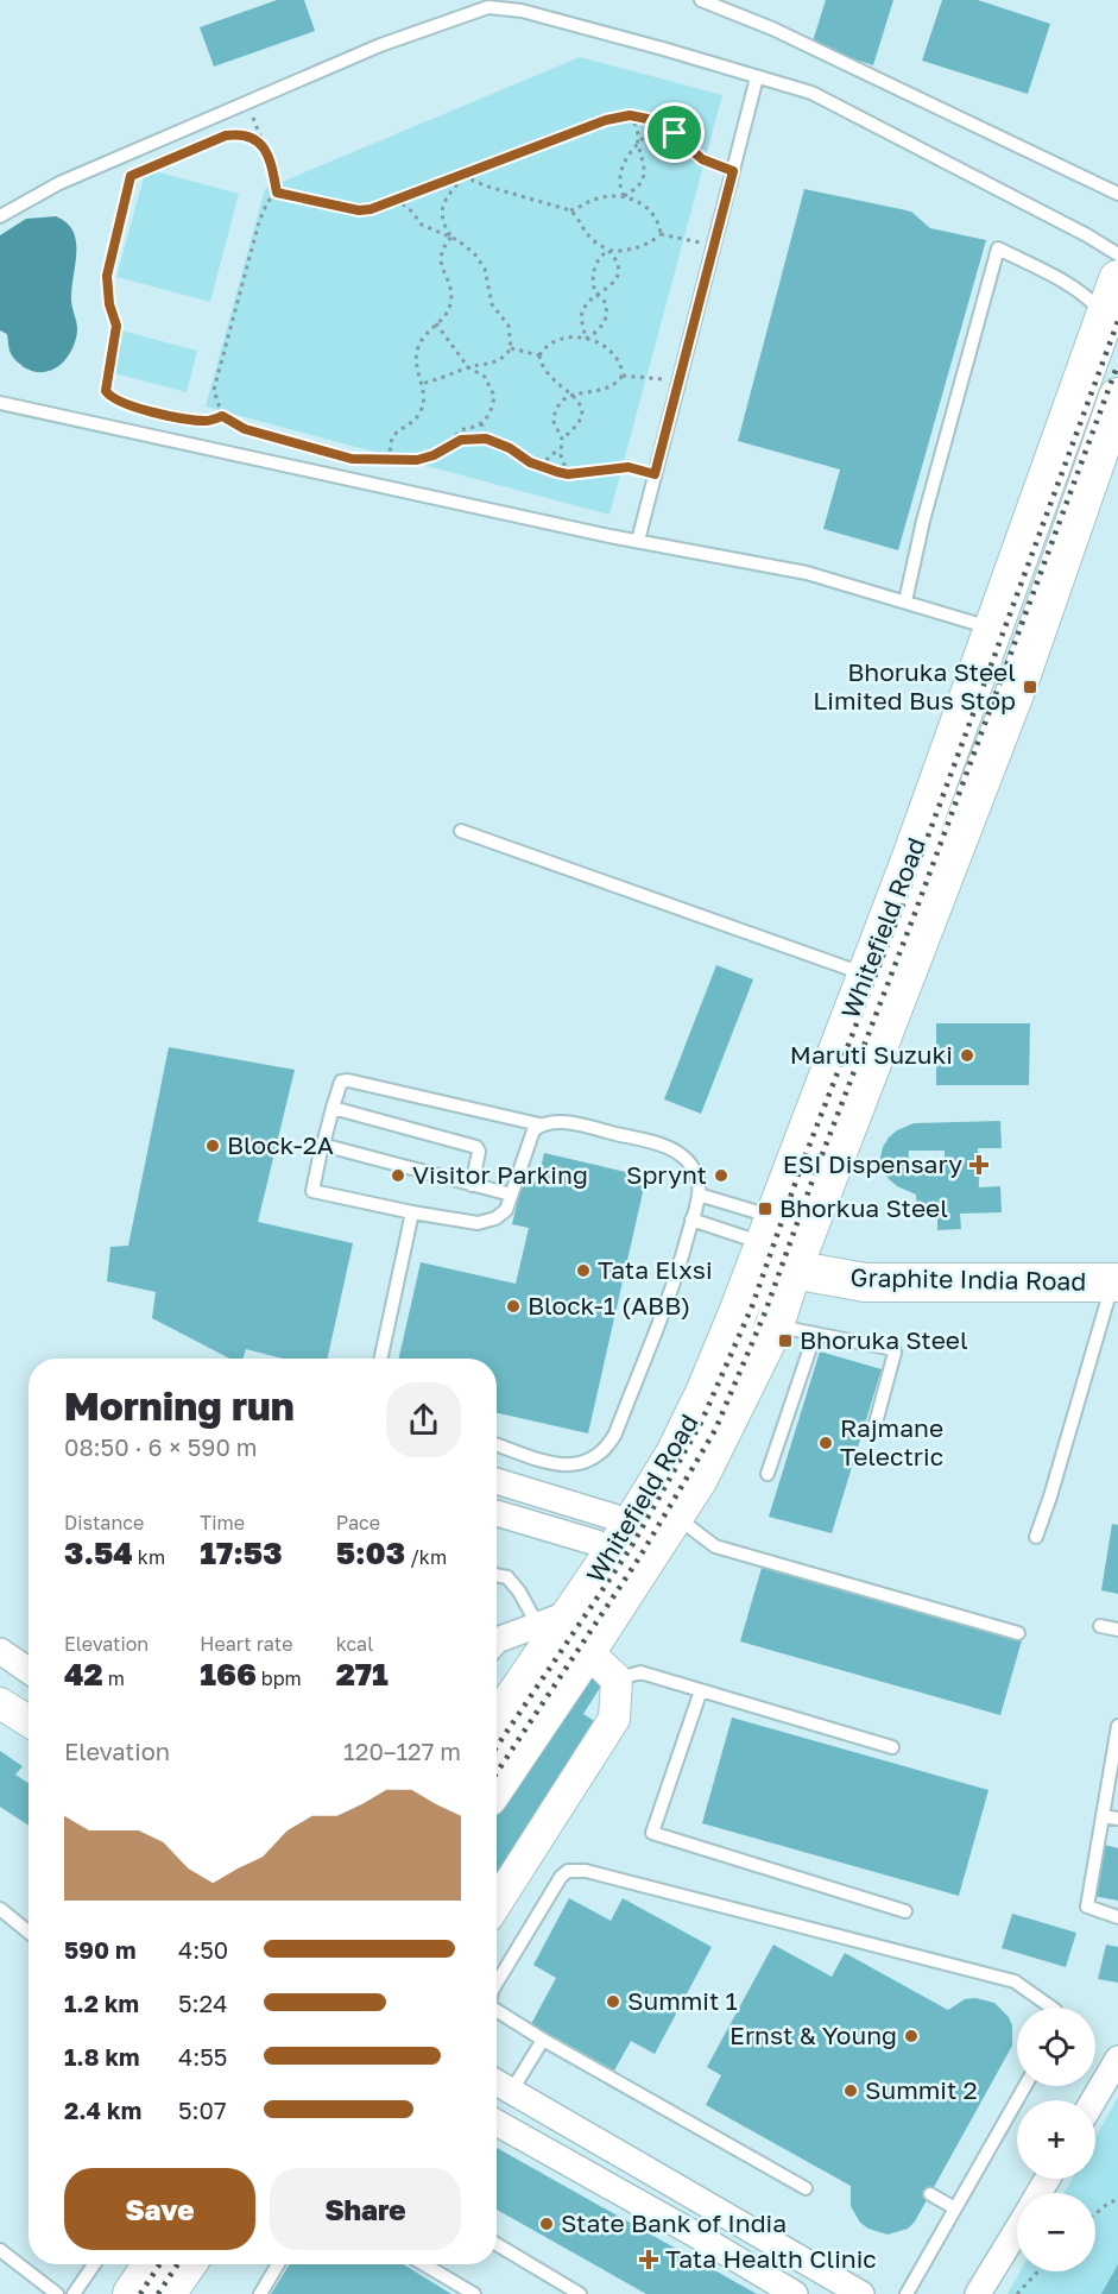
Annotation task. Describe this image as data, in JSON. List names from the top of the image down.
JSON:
{
  "streets": {
    "main road": ["Whitefield Road", "Graphite India Road"]
  },
  "crossings": [
    ["Whitefield Road", "Graphite India Road"]
  ],
  "places": {
    "transit": ["Bhoruka Steel Limited Bus Stop", "Bhorkua Steel", "Bhoruka Steel"],
    "other": [
      "Maruti Suzuki",
      "Block-2A",
      "Visitor Parking",
      "Sprynt",
      "Tata Elxsi",
      "Block-1 (ABB)",
      "Rajmane Telectric",
      "Summit 1",
      "Ernst & Young",
      "Summit 2",
      "State Bank of India"
    ],
    "health": ["ESI Dispensary", "Tata Health Clinic"]
  },
  "page": {
    "heading": ["Morning run", "08:50 · 6 × 590 m"],
    "stats": [
      ["Distance", "3.54 km"],
      ["Time", "17:53"],
      ["Pace", "5:03 /km"],
      ["Elevation", "42 m"],
      ["Heart rate", "166 bpm"],
      ["kcal", "271"]
    ],
    "chart": ["Elevation", "120–127 m"],
    "list": [
      {
        "name": "590 m",
        "note": "4:50"
      },
      {
        "name": "1.2 km",
        "note": "5:24"
      },
      {
        "name": "1.8 km",
        "note": "4:55"
      },
      {
        "name": "2.4 km",
        "note": "5:07"
      }
    ],
    "map_buttons": ["+", "−"],
    "buttons": ["Save", "Share"]
  }
}
